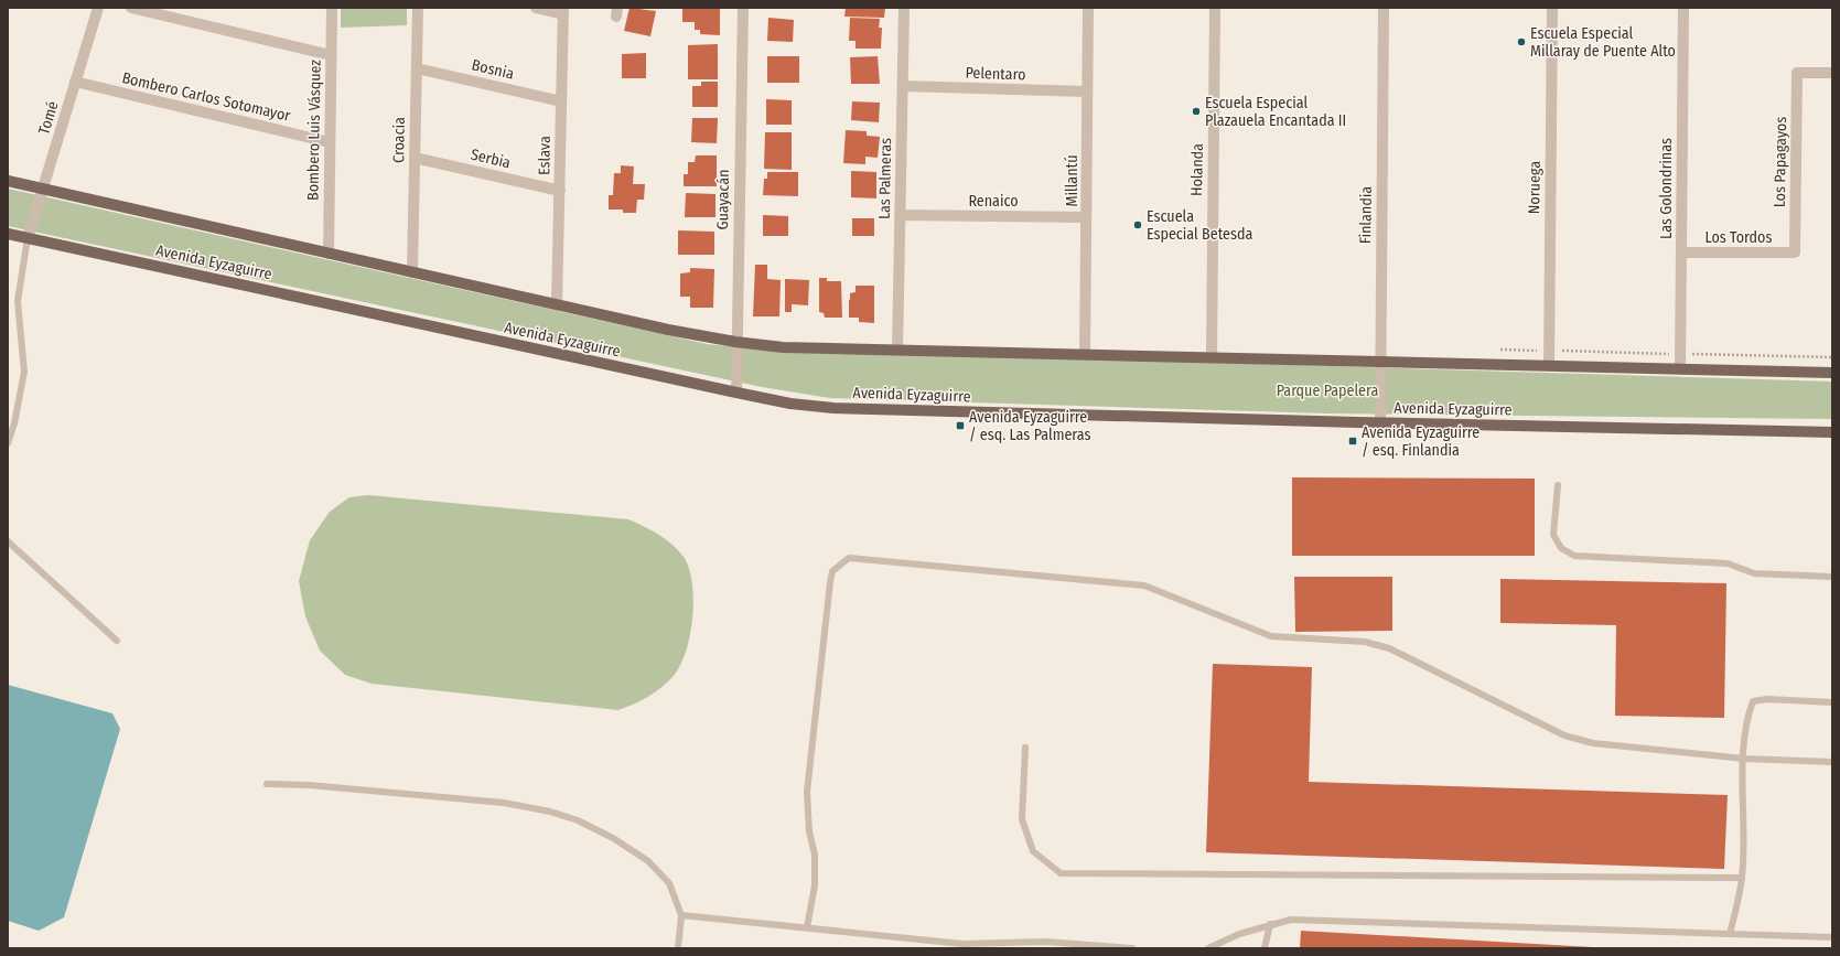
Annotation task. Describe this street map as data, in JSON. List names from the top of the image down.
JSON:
{
  "streets": {
    "main road": ["Avenida Eyzaguirre"],
    "street": [
      "Bosnia",
      "Pelentaro",
      "Bombero Carlos Sotomayor",
      "Tomé",
      "Bombero Luis Vásquez",
      "Croacia",
      "Eslava",
      "Serbia",
      "Los Papagayos",
      "Holanda",
      "Las Palmeras",
      "Millantú",
      "Noruega",
      "Las Golondrinas",
      "Guayacán",
      "Renaico",
      "Finlandia",
      "Los Tordos"
    ]
  },
  "crossings": [
    ["Bosnia", "Croacia"],
    ["Bosnia", "Eslava"],
    ["Pelentaro", "Las Palmeras"],
    ["Pelentaro", "Millantú"],
    ["Bombero Carlos Sotomayor", "Tomé"],
    ["Bombero Carlos Sotomayor", "Bombero Luis Vásquez"],
    ["Tomé", "Avenida Eyzaguirre"],
    ["Croacia", "Serbia"],
    ["Eslava", "Serbia"],
    ["Los Papagayos", "Los Tordos"],
    ["Las Palmeras", "Renaico"],
    ["Millantú", "Renaico"],
    ["Las Golondrinas", "Los Tordos"],
    ["Guayacán", "Avenida Eyzaguirre"],
    ["Finlandia", "Avenida Eyzaguirre"]
  ],
  "parks": ["Parque Papelera"],
  "places": {
    "other": ["Escuela Especial Millaray de Puente Alto", "Escuela Especial Plazauela Encantada II", "Escuela Especial Betesda"],
    "transit": ["Avenida Eyzaguirre / esq. Las Palmeras", "Avenida Eyzaguirre / esq. Finlandia"]
  }
}
